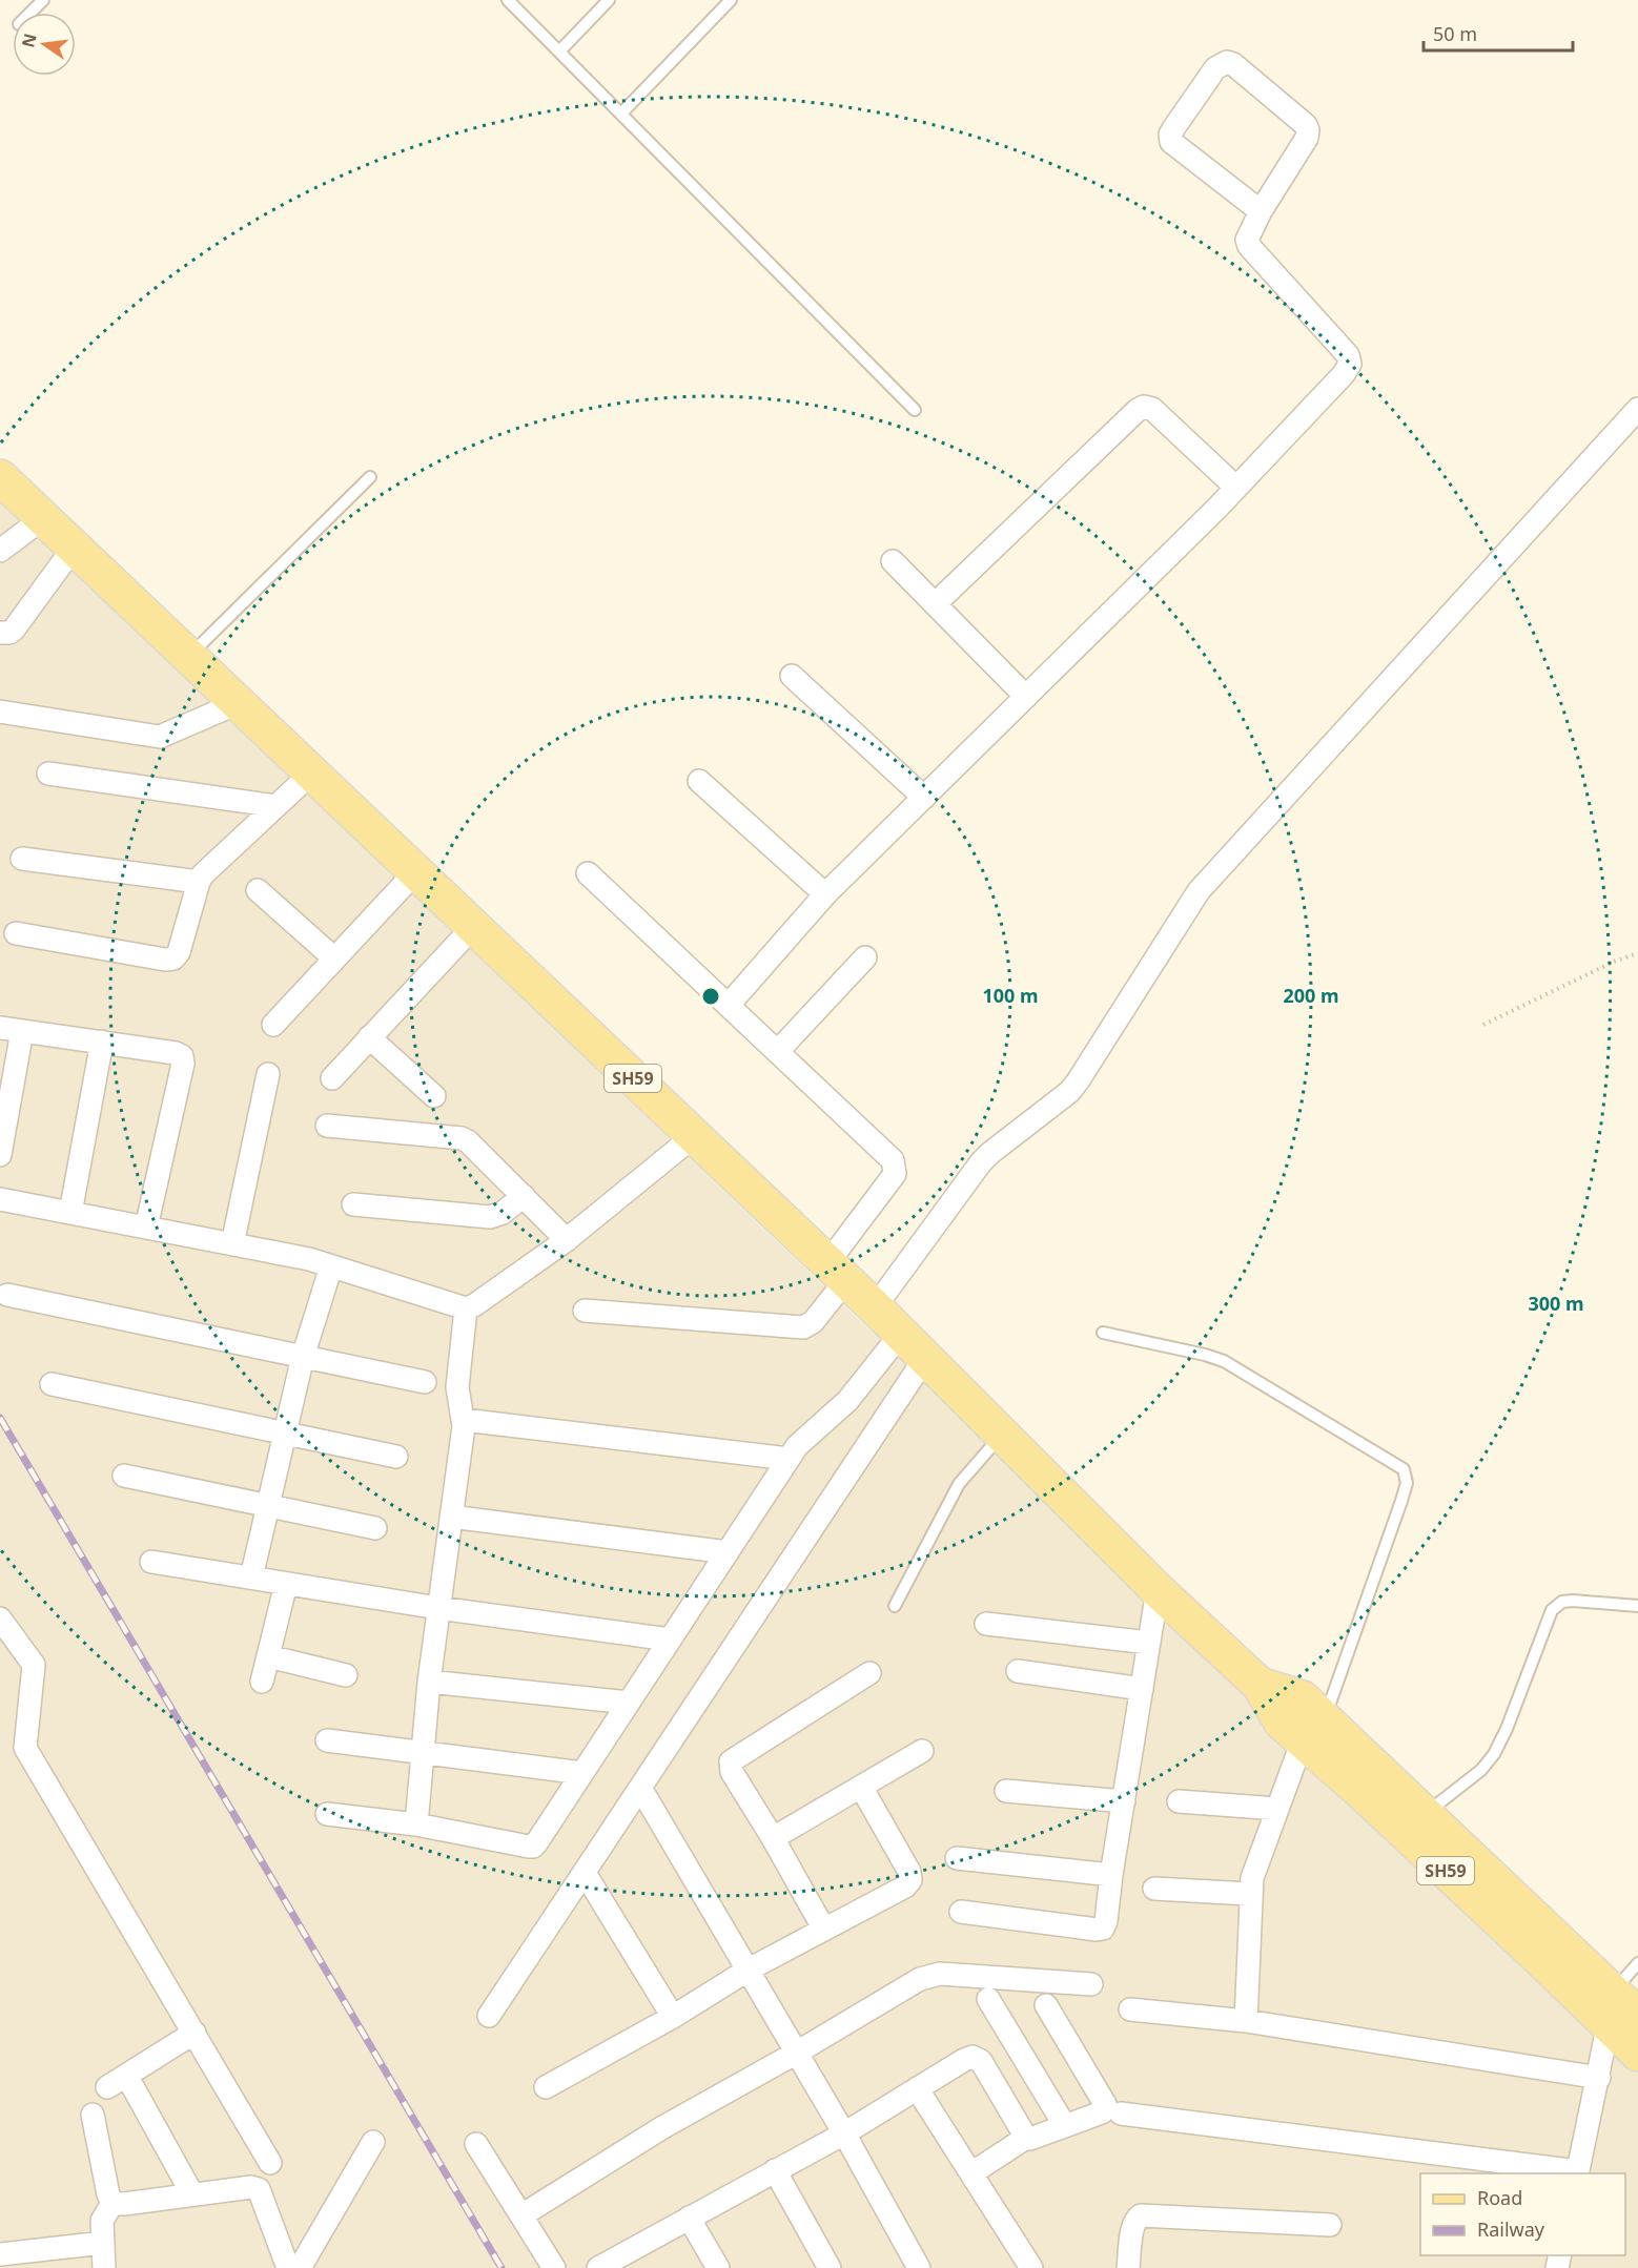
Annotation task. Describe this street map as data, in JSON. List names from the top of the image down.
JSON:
{
  "streets": {
    "main road": ["SH59"]
  },
  "legend": ["Road", "Railway"],
  "scale_bar": "50 m",
  "north": "left",
  "rings": ["100 m", "200 m", "300 m"]
}
